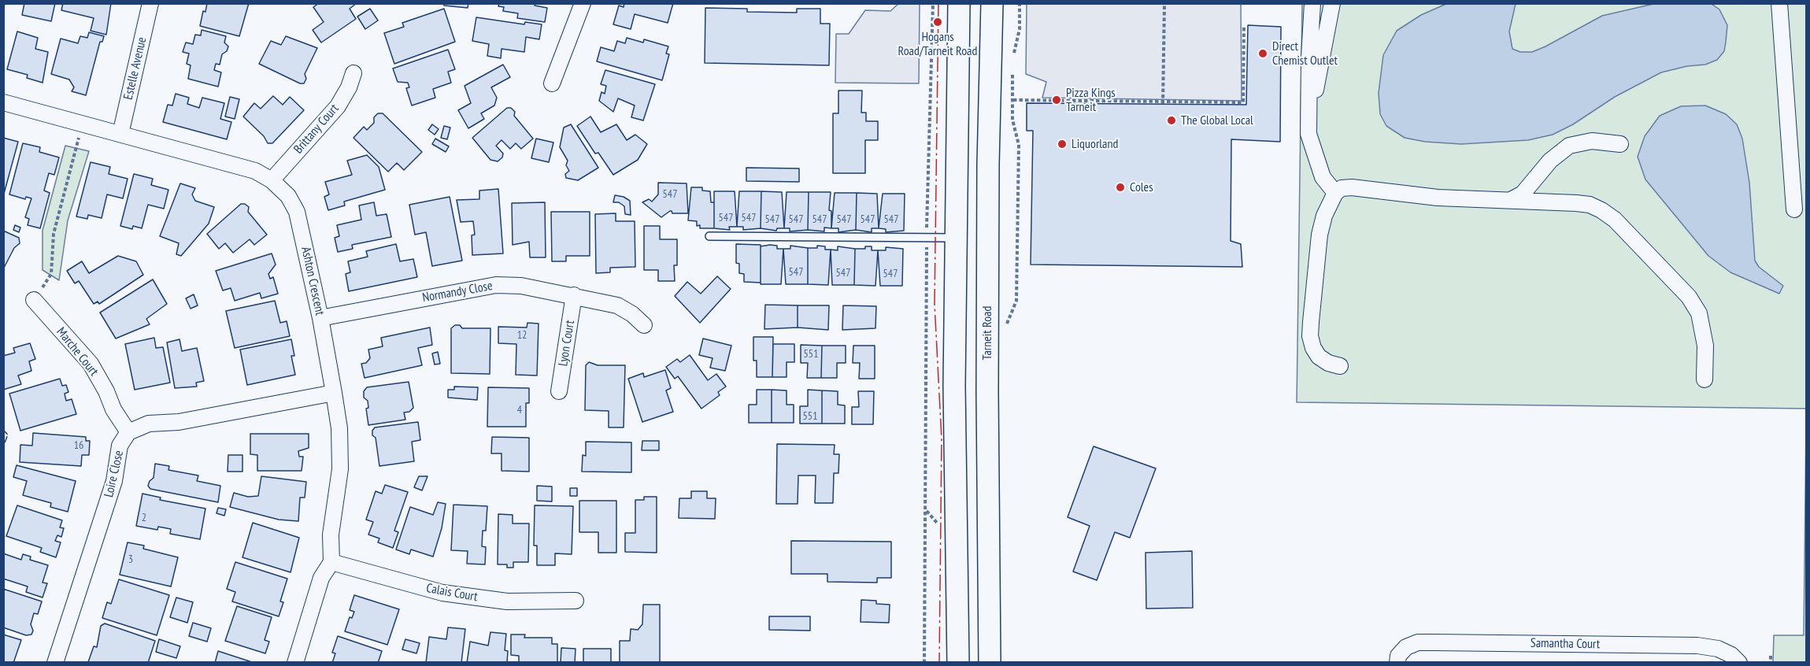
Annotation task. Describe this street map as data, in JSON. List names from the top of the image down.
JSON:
{
  "streets": {
    "main road": ["Tarneit Road"],
    "street": [
      "Estelle Avenue",
      "Brittany Court",
      "Ashton Crescent",
      "Normandy Close",
      "Lyon Court",
      "Marche Court",
      "Loire Close",
      "Calais Court",
      "Samantha Court"
    ]
  },
  "crossings": [
    ["Estelle Avenue", "Ashton Crescent"],
    ["Brittany Court", "Ashton Crescent"],
    ["Ashton Crescent", "Normandy Close"],
    ["Ashton Crescent", "Calais Court"],
    ["Normandy Close", "Lyon Court"],
    ["Marche Court", "Loire Close"]
  ],
  "places": [
    "Hogans Road/Tarneit Road",
    "Direct Chemist Outlet",
    "Pizza Kings Tarneit",
    "The Global Local",
    "Liquorland",
    "Coles"
  ],
  "house_numbers": [
    "547",
    "547",
    "547",
    "547",
    "547",
    "547",
    "547",
    "547",
    "547",
    "547",
    "547",
    "547",
    "12",
    "551",
    "4",
    "551",
    "16",
    "2",
    "3"
  ]
}
